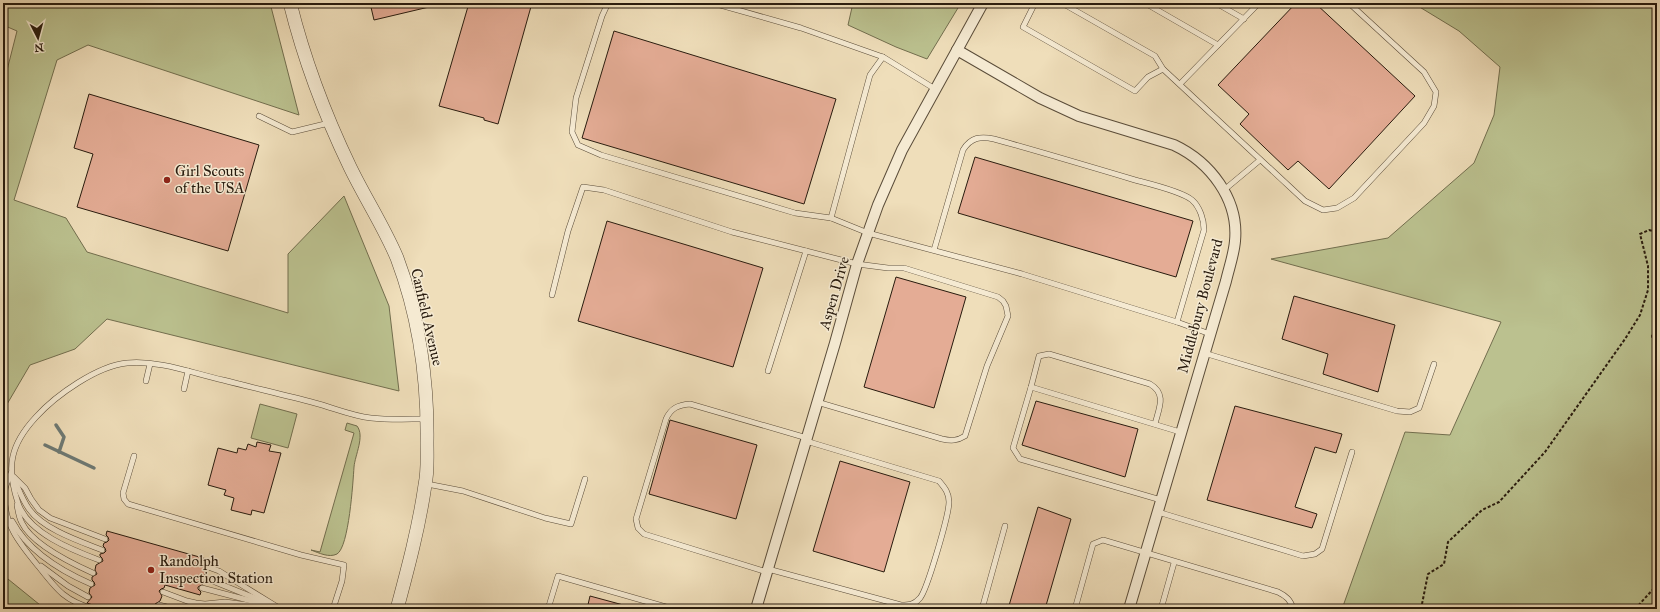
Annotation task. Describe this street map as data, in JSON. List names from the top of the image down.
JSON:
{
  "streets": {
    "street": ["Aspen Drive", "Middlebury Boulevard", "Canfield Avenue"]
  },
  "crossings": [
    ["Aspen Drive", "Middlebury Boulevard"]
  ],
  "places": ["Girl Scouts of the USA", "Randolph Inspection Station"],
  "north": "bottom"
}
